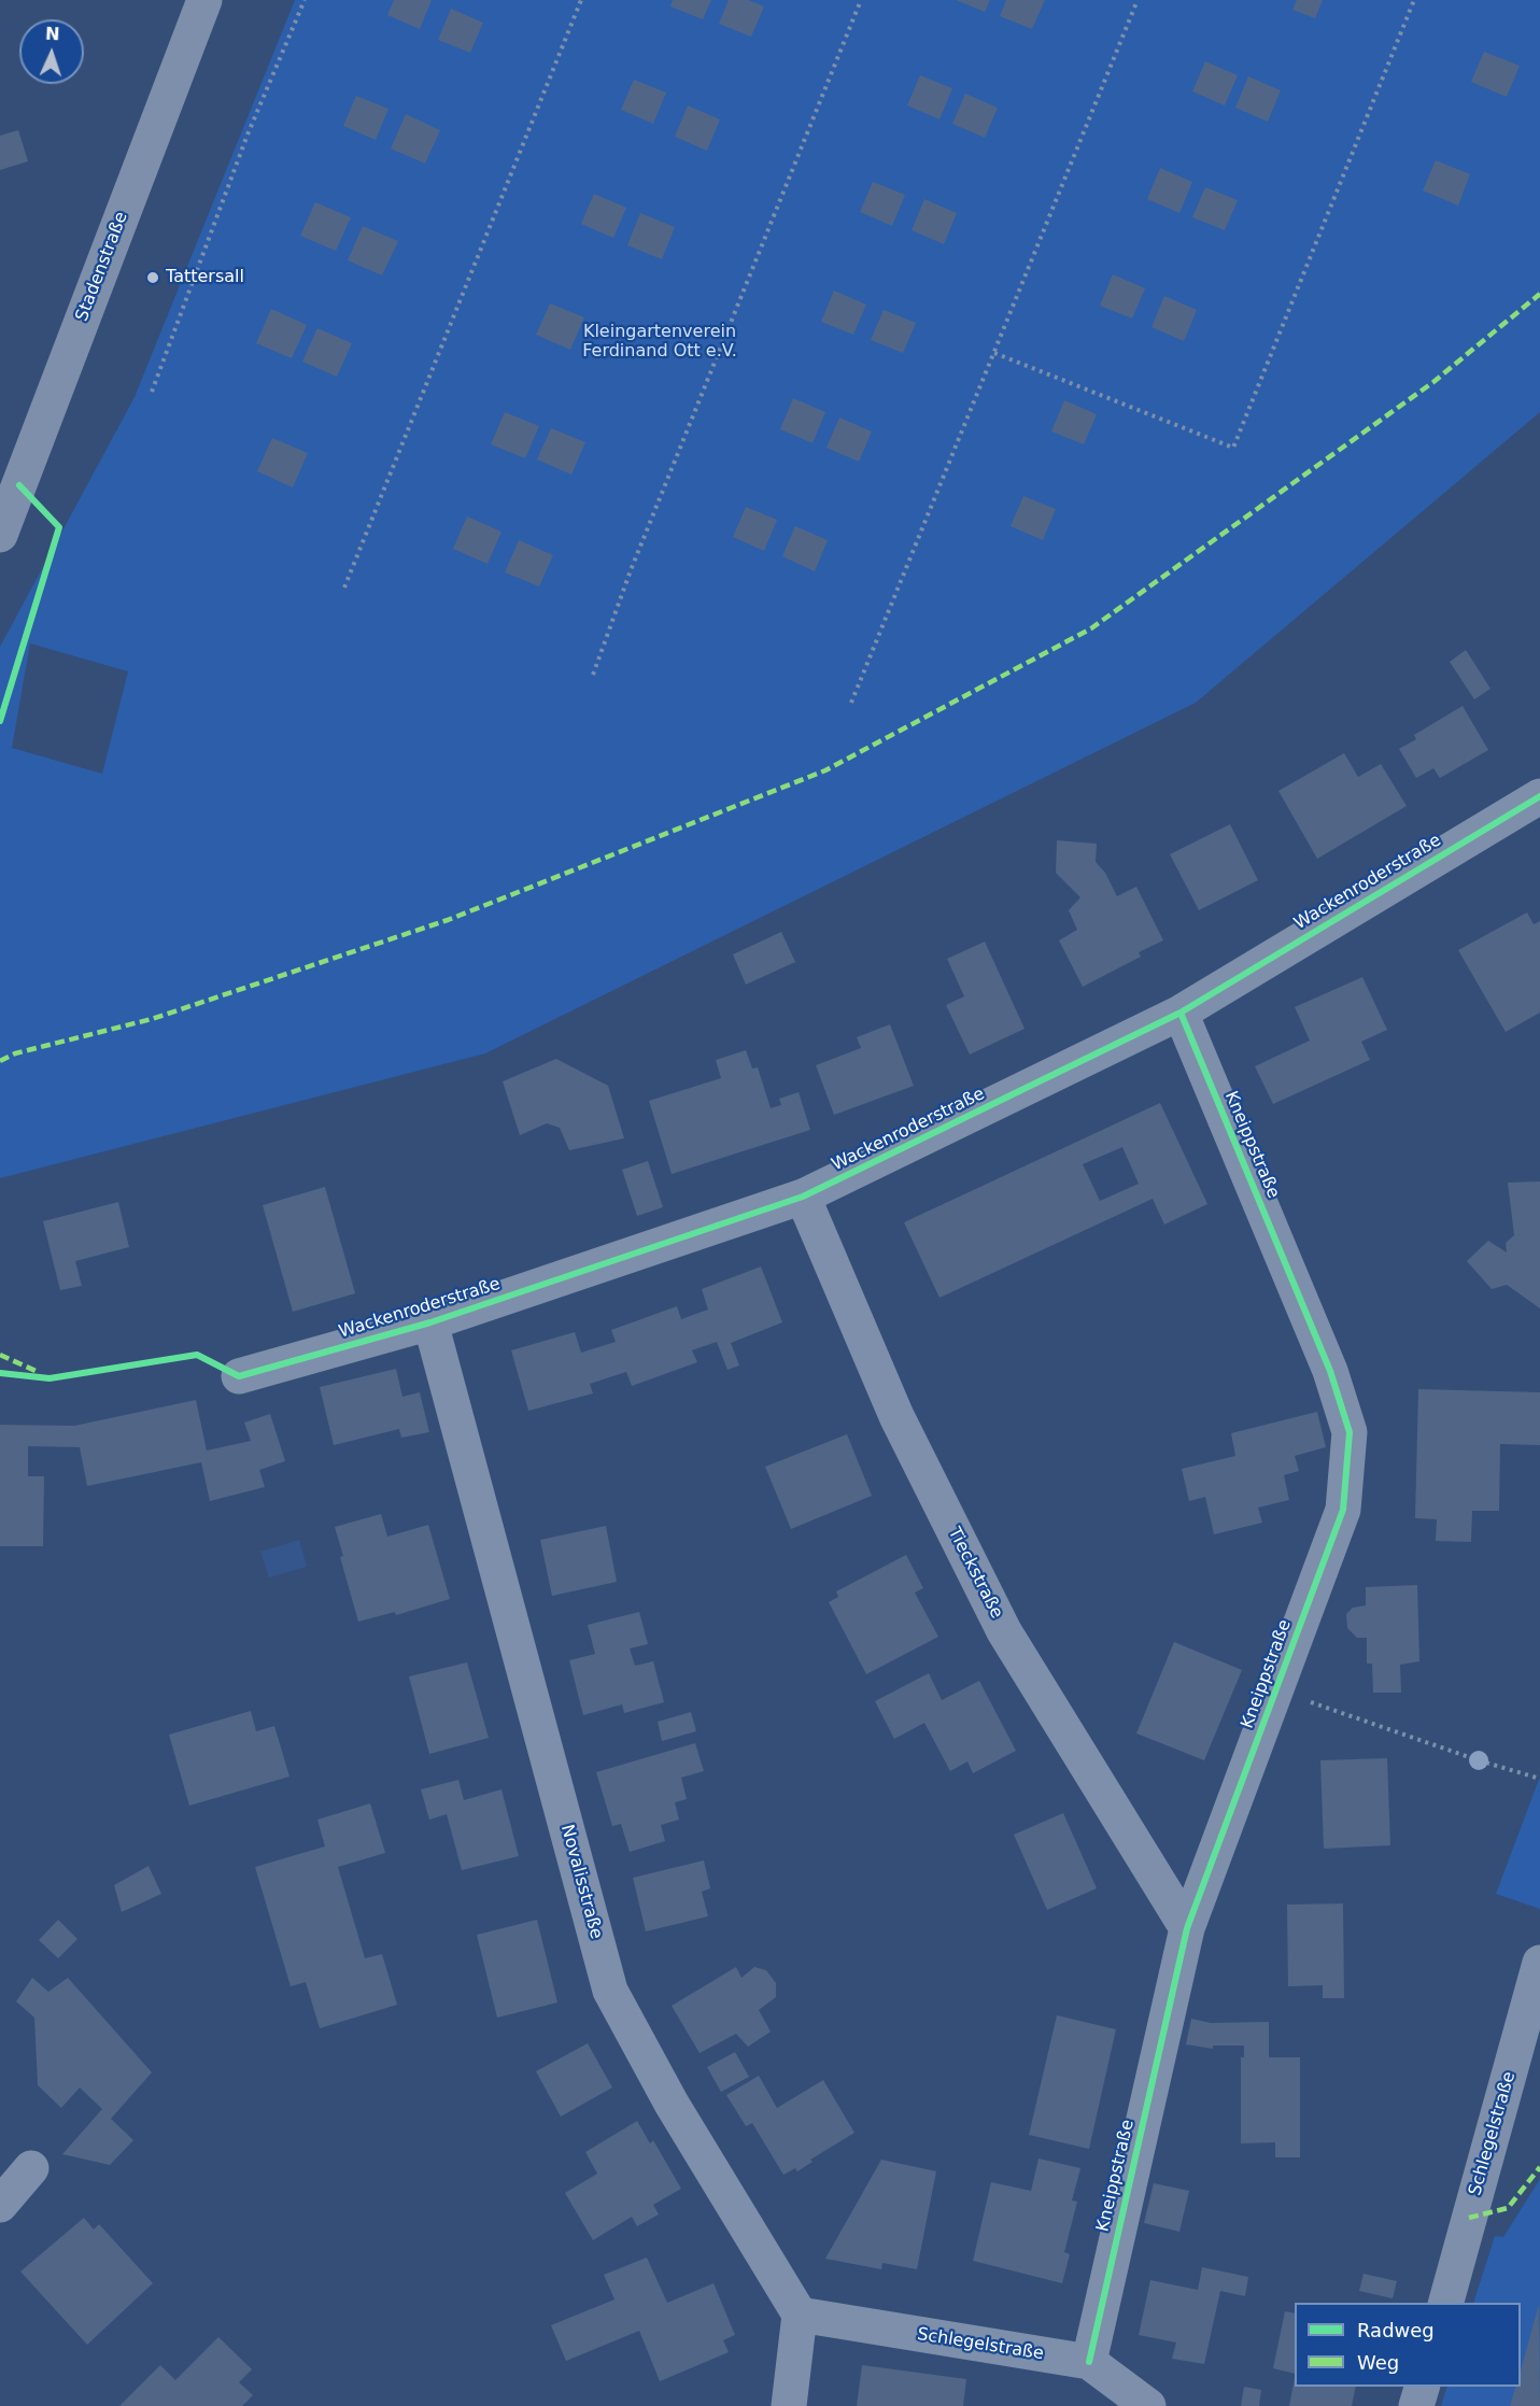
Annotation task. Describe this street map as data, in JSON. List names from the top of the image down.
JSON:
{
  "streets": {
    "street": [
      "Stadenstraße",
      "Wackenroderstraße",
      "Kneippstraße",
      "Tieckstraße",
      "Novalisstraße",
      "Schlegelstraße"
    ]
  },
  "crossings": [
    ["Wackenroderstraße", "Kneippstraße"],
    ["Wackenroderstraße", "Tieckstraße"],
    ["Wackenroderstraße", "Novalisstraße"],
    ["Kneippstraße", "Tieckstraße"],
    ["Kneippstraße", "Schlegelstraße"],
    ["Novalisstraße", "Schlegelstraße"]
  ],
  "parks": ["Kleingartenverein Ferdinand Ott e.V."],
  "places": ["Tattersall"],
  "legend": ["Radweg", "Weg"],
  "north": "top"
}
